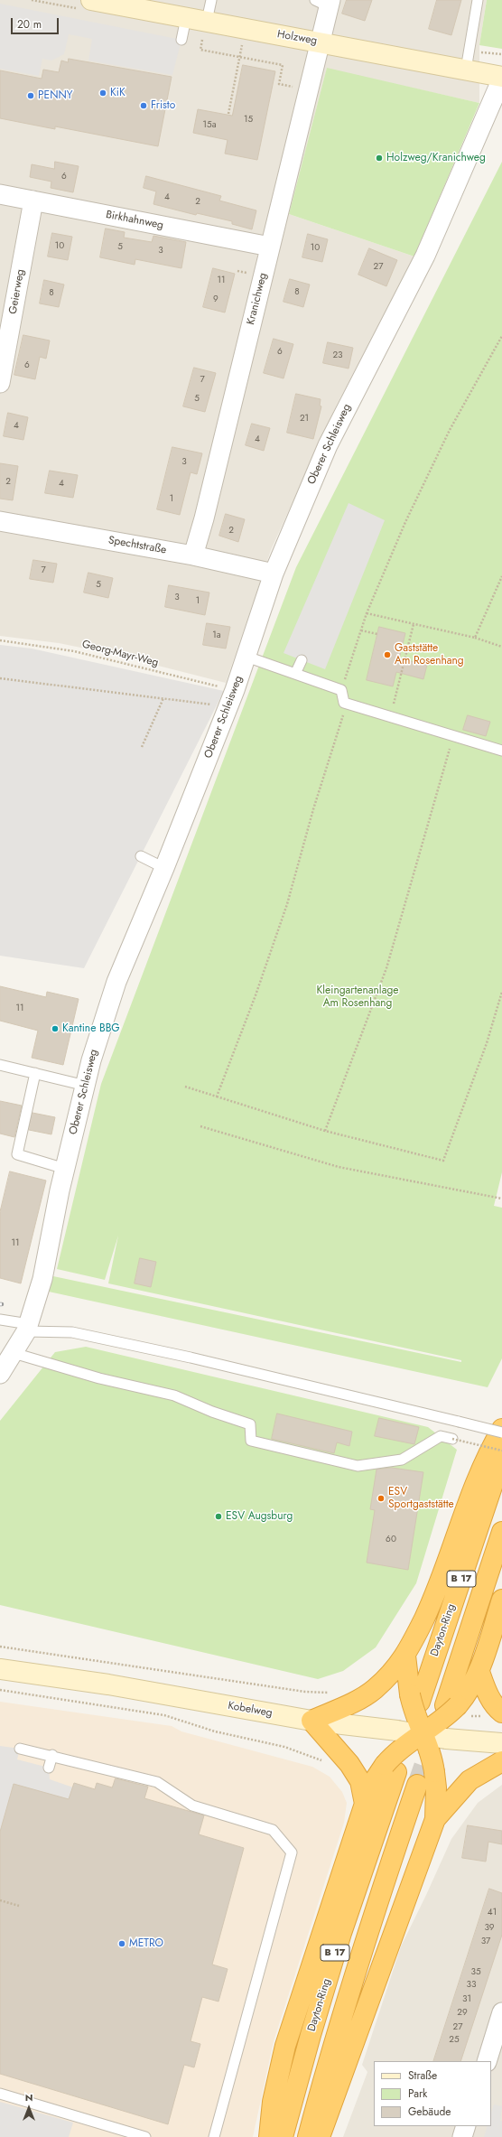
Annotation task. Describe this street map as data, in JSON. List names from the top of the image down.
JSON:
{
  "streets": {
    "highway": ["B 17", "Dayton-Ring"],
    "street": [
      "Holzweg",
      "Birkhahnweg",
      "Geierweg",
      "Kranichweg",
      "Oberer Schleisweg",
      "Spechtstraße",
      "Kobelweg"
    ],
    "path": ["Georg-Mayr-Weg"]
  },
  "crossings": [
    ["Holzweg", "Kranichweg"],
    ["Holzweg", "Oberer Schleisweg"],
    ["Birkhahnweg", "Geierweg"],
    ["Birkhahnweg", "Kranichweg"],
    ["Kranichweg", "Spechtstraße"],
    ["Oberer Schleisweg", "Spechtstraße"],
    ["Oberer Schleisweg", "Georg-Mayr-Weg"]
  ],
  "parks": ["Kleingartenanlage Am Rosenhang"],
  "places": [
    "KiK",
    "PENNY",
    "Fristo",
    "Holzweg/Kranichweg",
    "Gaststätte Am Rosenhang",
    "Kantine BBG",
    "ESV Sportgaststätte",
    "ESV Augsburg",
    "METRO"
  ],
  "house_numbers": [
    "15",
    "15a",
    "6",
    "4",
    "2",
    "10",
    "5",
    "10",
    "3",
    "27",
    "11",
    "8",
    "8",
    "9",
    "6",
    "23",
    "6",
    "7",
    "5",
    "21",
    "4",
    "4",
    "3",
    "2",
    "4",
    "1",
    "2",
    "7",
    "5",
    "3",
    "1",
    "1a",
    "11",
    "11",
    "60",
    "41",
    "39",
    "37",
    "35",
    "33",
    "31",
    "29",
    "27",
    "25"
  ],
  "legend": ["Straße", "Park", "Gebäude"],
  "scale_bar": "20 m",
  "north": "top"
}
